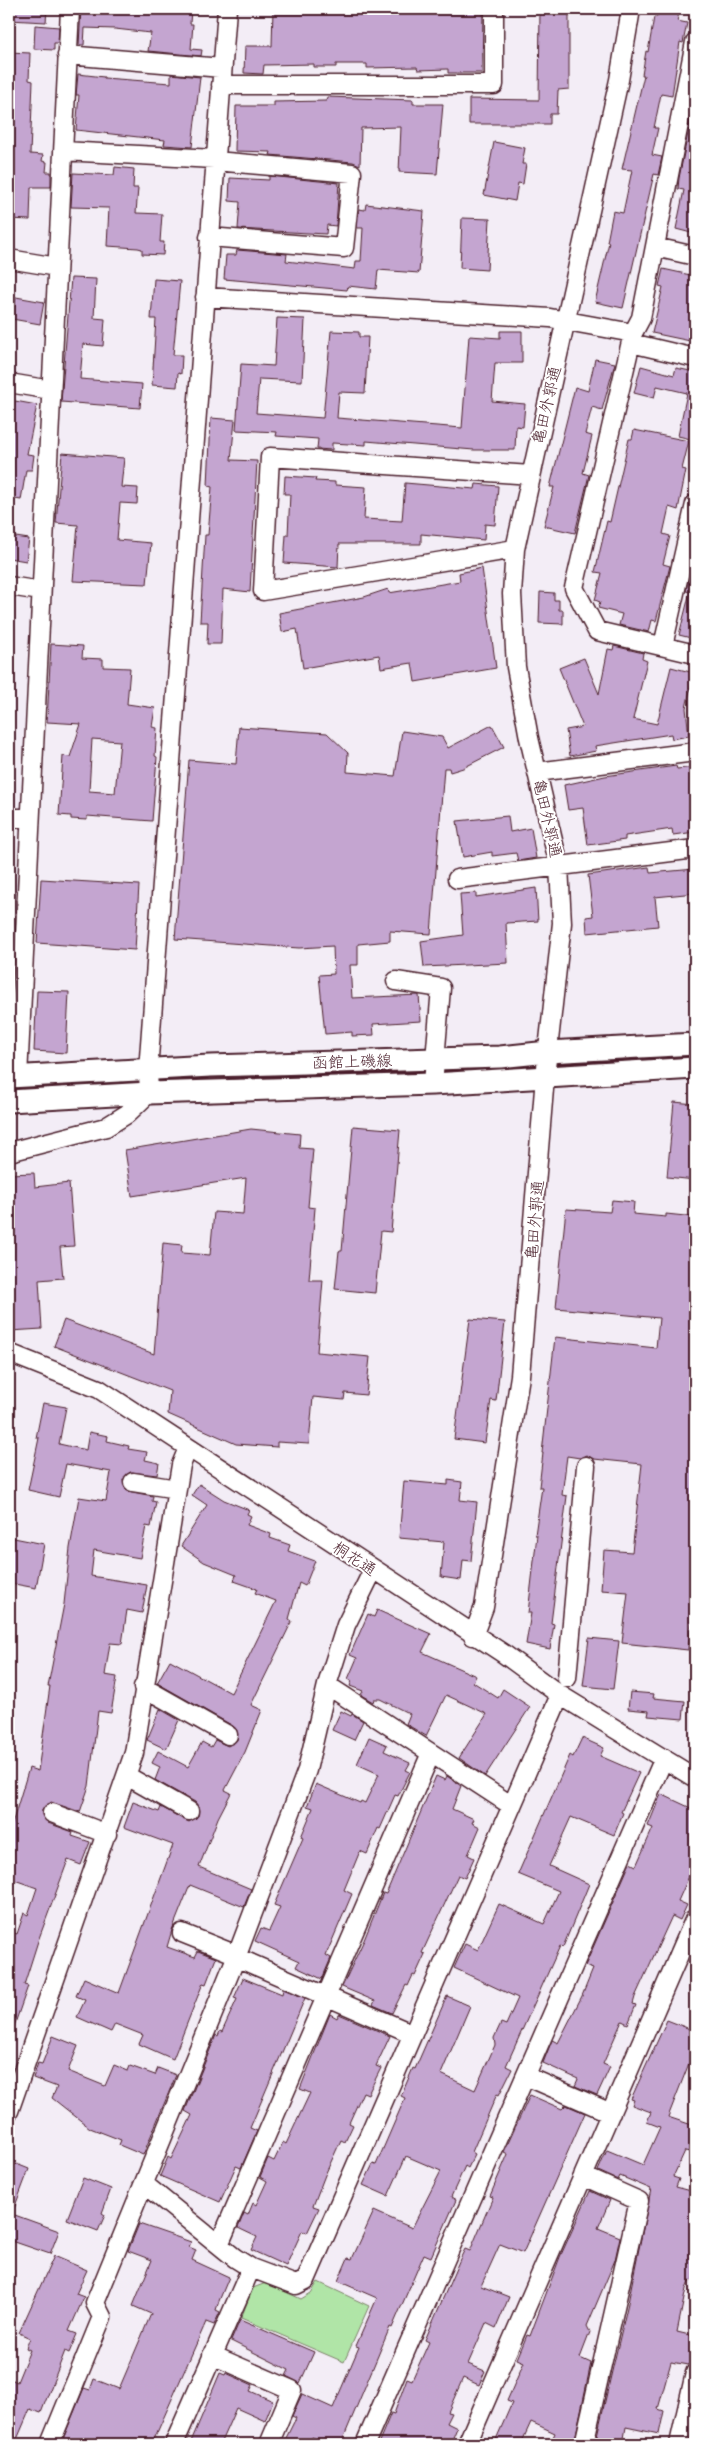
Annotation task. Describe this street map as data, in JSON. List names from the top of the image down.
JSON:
{
  "streets": {
    "main road": ["函館上磯線"],
    "street": ["亀田外郭通", "桐花通"]
  },
  "crossings": [
    ["亀田外郭通", "函館上磯線"],
    ["亀田外郭通", "桐花通"]
  ]
}
